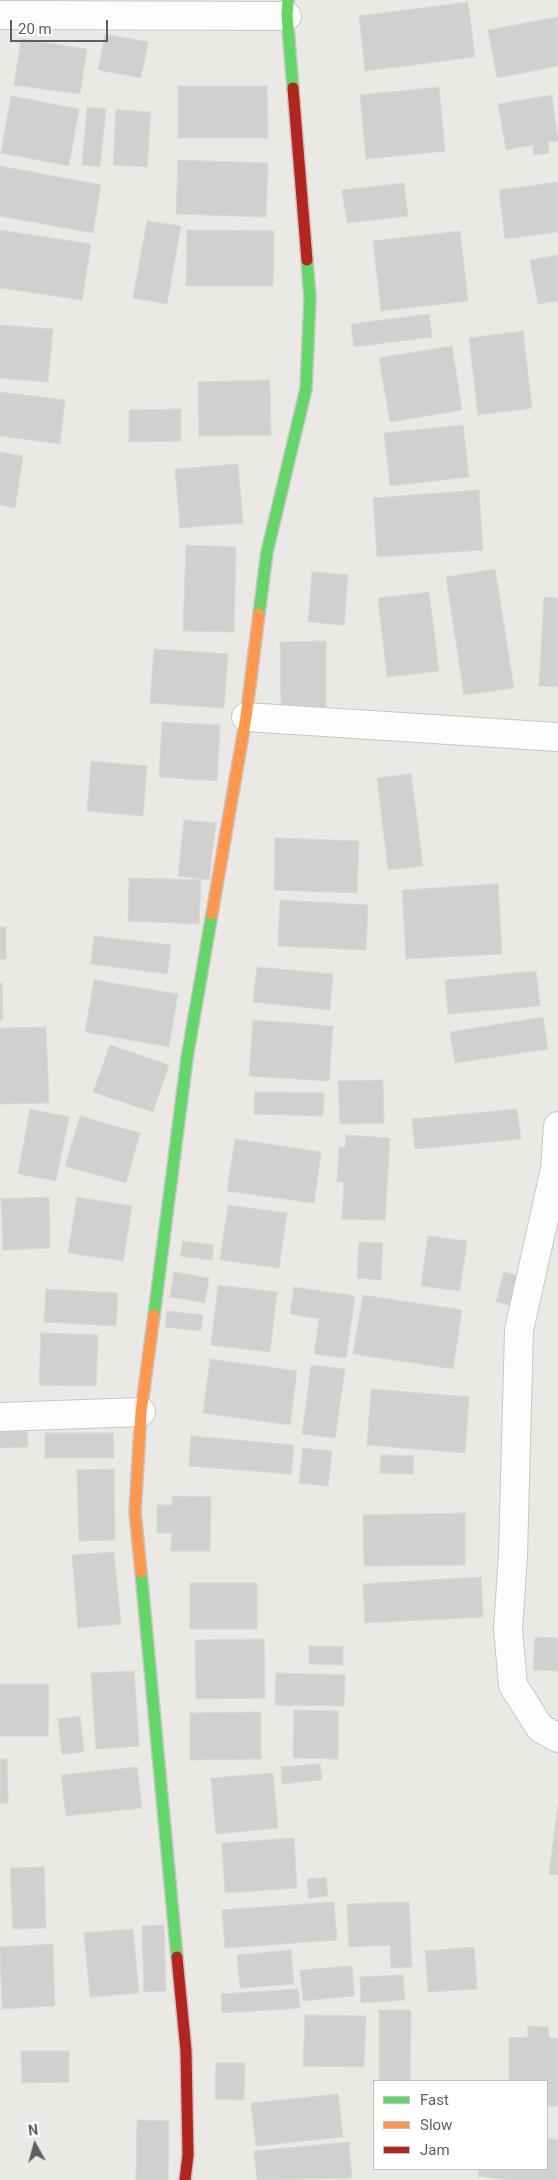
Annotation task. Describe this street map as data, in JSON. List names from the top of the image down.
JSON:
{
  "legend": ["Fast", "Slow", "Jam"],
  "scale_bar": "20 m",
  "north": "top"
}
